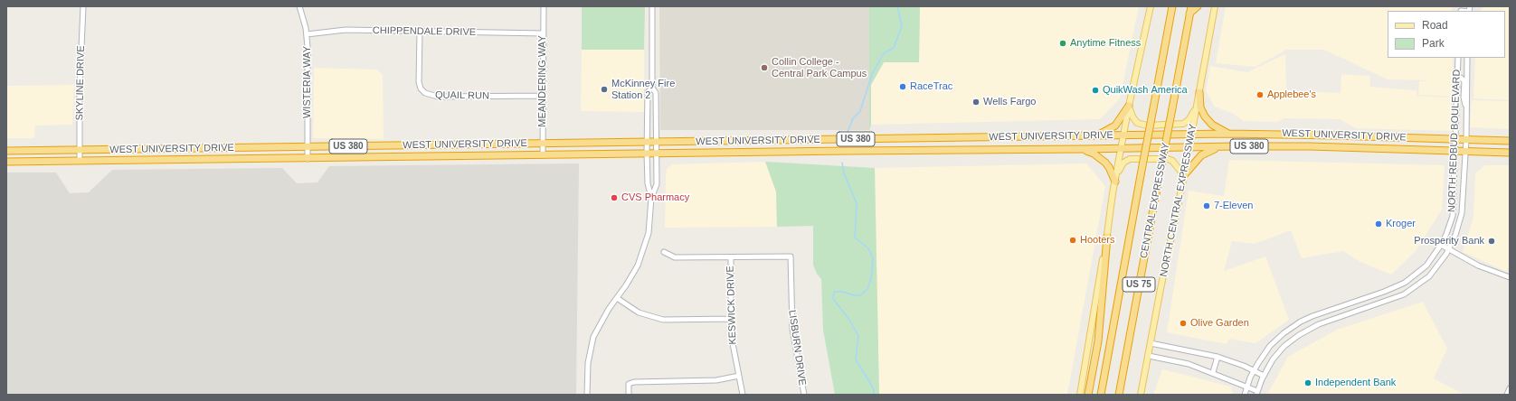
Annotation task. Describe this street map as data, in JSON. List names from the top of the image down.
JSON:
{
  "streets": {
    "highway": [
      "WEST UNIVERSITY DRIVE",
      "US 380",
      "CENTRAL EXPRESSWAY",
      "US 75"
    ],
    "main road": ["NORTH CENTRAL EXPRESSWAY"],
    "street": [
      "CHIPPENDALE DRIVE",
      "MEANDERING WAY",
      "WISTERIA WAY",
      "SKYLINE DRIVE",
      "QUAIL RUN",
      "NORTH REDBUD BOULEVARD",
      "KESWICK DRIVE",
      "LISBURN DRIVE"
    ]
  },
  "crossings": [
    ["CHIPPENDALE DRIVE", "MEANDERING WAY"],
    ["CHIPPENDALE DRIVE", "WISTERIA WAY"],
    ["CHIPPENDALE DRIVE", "QUAIL RUN"],
    ["MEANDERING WAY", "QUAIL RUN"],
    ["MEANDERING WAY", "WEST UNIVERSITY DRIVE"],
    ["WISTERIA WAY", "WEST UNIVERSITY DRIVE"],
    ["SKYLINE DRIVE", "WEST UNIVERSITY DRIVE"],
    ["WEST UNIVERSITY DRIVE", "NORTH REDBUD BOULEVARD"],
    ["WEST UNIVERSITY DRIVE", "NORTH CENTRAL EXPRESSWAY"],
    ["KESWICK DRIVE", "LISBURN DRIVE"]
  ],
  "places": [
    "Anytime Fitness",
    "Collin College - Central Park Campus",
    "RaceTrac",
    "McKinney Fire Station 2",
    "QuikWash America",
    "Applebee's",
    "Wells Fargo",
    "CVS Pharmacy",
    "7-Eleven",
    "Kroger",
    "Hooters",
    "Prosperity Bank",
    "Olive Garden",
    "Independent Bank"
  ],
  "legend": ["Road", "Park"]
}
